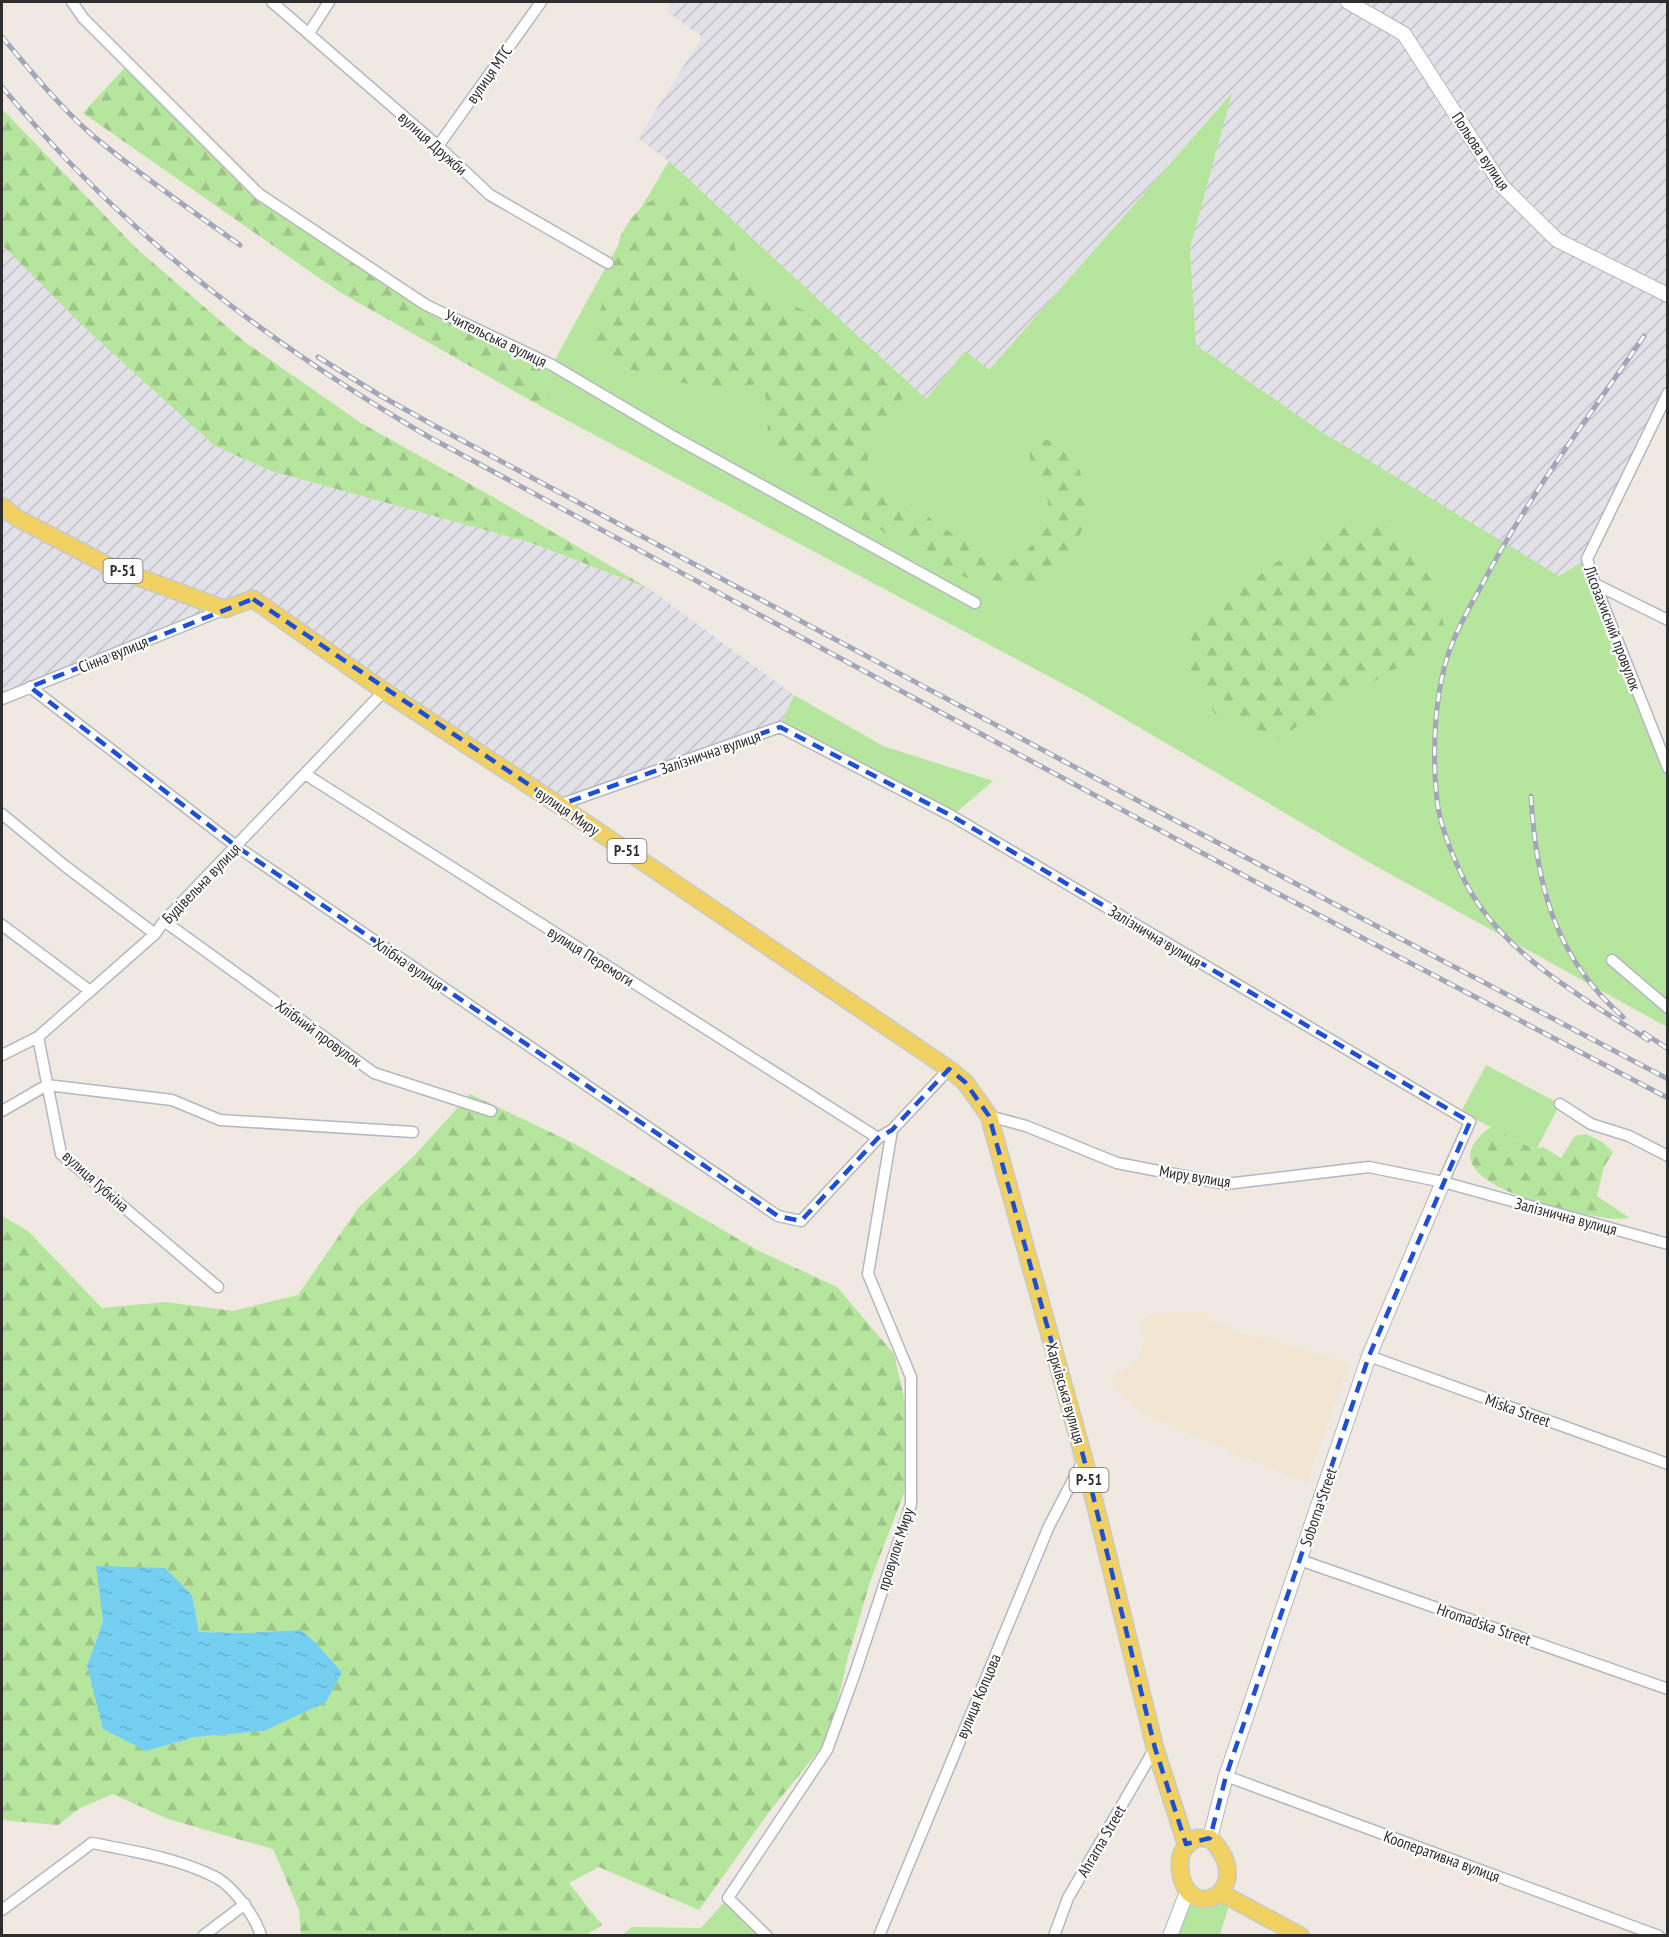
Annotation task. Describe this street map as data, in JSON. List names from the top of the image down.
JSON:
{
  "streets": {
    "main road": ["Р-51", "вулиця Миру", "Харківська вулиця"],
    "street": [
      "вулиця МТС",
      "вулиця Дружби",
      "Польова вулиця",
      "Учительська вулиця",
      "Лісозахисний провулок",
      "Сінна вулиця",
      "Залізнична вулиця",
      "Будівельна вулиця",
      "вулиця Перемоги",
      "Хлібна вулиця",
      "Хлібний провулок",
      "Миру вулиця",
      "вулиця Губкіна",
      "Miska Street",
      "Soborna Street",
      "провулок Миру",
      "Hromadska Street",
      "вулиця Копцова",
      "Ahrarna Street",
      "Кооперативна вулиця"
    ]
  },
  "crossings": [
    ["вулиця МТС", "вулиця Дружби"],
    ["Р-51", "Сінна вулиця"],
    ["Р-51", "вулиця Миру"],
    ["Р-51", "Харківська вулиця"],
    ["Р-51", "Soborna Street"],
    ["Сінна вулиця", "вулиця Миру"],
    ["Сінна вулиця", "Хлібна вулиця"],
    ["Залізнична вулиця", "вулиця Миру"],
    ["Залізнична вулиця", "Миру вулиця"],
    ["Залізнична вулиця", "Soborna Street"],
    ["вулиця Миру", "Будівельна вулиця"],
    ["вулиця Миру", "Миру вулиця"],
    ["вулиця Миру", "Харківська вулиця"],
    ["Будівельна вулиця", "вулиця Перемоги"],
    ["Будівельна вулиця", "Хлібна вулиця"],
    ["Будівельна вулиця", "Хлібний провулок"],
    ["Будівельна вулиця", "вулиця Губкіна"],
    ["вулиця Перемоги", "Хлібна вулиця"],
    ["Миру вулиця", "Харківська вулиця"],
    ["Миру вулиця", "Soborna Street"],
    ["Харківська вулиця", "Soborna Street"],
    ["Харківська вулиця", "вулиця Копцова"],
    ["Харківська вулиця", "Ahrarna Street"],
    ["Miska Street", "Soborna Street"],
    ["Soborna Street", "Hromadska Street"],
    ["Soborna Street", "Кооперативна вулиця"]
  ]
}
